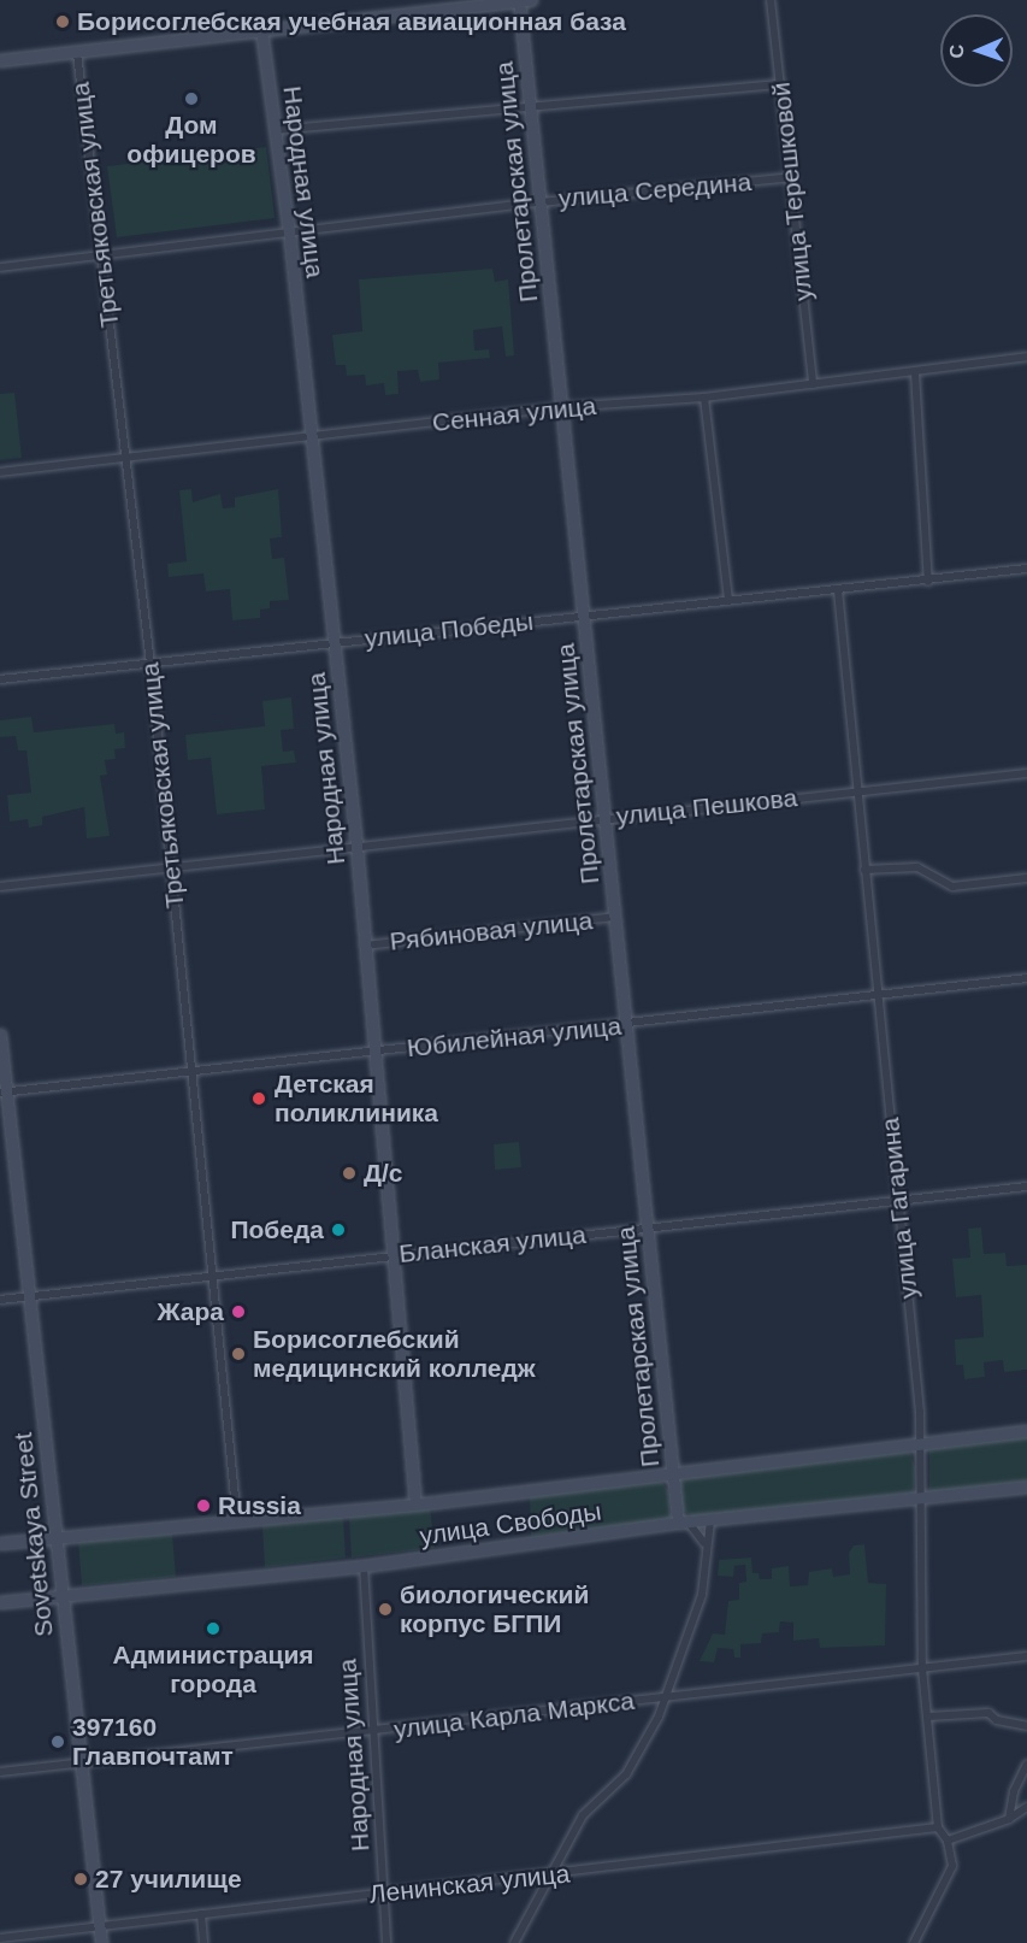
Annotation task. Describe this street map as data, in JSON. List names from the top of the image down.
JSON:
{
  "streets": {
    "street": [
      "Народная улица",
      "Пролетарская улица",
      "улица Середина",
      "улица Терешковой",
      "Третьяковская улица",
      "Сенная улица",
      "улица Победы",
      "улица Пешкова",
      "Рябиновая улица",
      "Юбилейная улица",
      "улица Гагарина",
      "Бланская улица",
      "улица Свободы",
      "Sovetskaya Street",
      "улица Карла Маркса",
      "Ленинская улица"
    ]
  },
  "crossings": [
    ["Народная улица", "улица Середина"],
    ["Народная улица", "Сенная улица"],
    ["Народная улица", "улица Победы"],
    ["Народная улица", "улица Пешкова"],
    ["Народная улица", "Рябиновая улица"],
    ["Народная улица", "Юбилейная улица"],
    ["Народная улица", "Бланская улица"],
    ["Народная улица", "улица Свободы"],
    ["Народная улица", "улица Карла Маркса"],
    ["Народная улица", "Ленинская улица"],
    ["Пролетарская улица", "улица Середина"],
    ["Пролетарская улица", "Сенная улица"],
    ["Пролетарская улица", "улица Победы"],
    ["Пролетарская улица", "улица Пешкова"],
    ["Пролетарская улица", "Рябиновая улица"],
    ["Пролетарская улица", "Юбилейная улица"],
    ["Пролетарская улица", "Бланская улица"],
    ["Пролетарская улица", "улица Свободы"],
    ["улица Середина", "улица Терешковой"],
    ["улица Середина", "Третьяковская улица"],
    ["улица Терешковой", "Сенная улица"],
    ["Третьяковская улица", "Сенная улица"],
    ["Третьяковская улица", "улица Победы"],
    ["Третьяковская улица", "улица Пешкова"],
    ["Третьяковская улица", "Юбилейная улица"],
    ["Третьяковская улица", "Бланская улица"],
    ["Третьяковская улица", "улица Свободы"],
    ["улица Победы", "улица Гагарина"],
    ["улица Пешкова", "улица Гагарина"],
    ["Юбилейная улица", "улица Гагарина"],
    ["Юбилейная улица", "Sovetskaya Street"],
    ["улица Гагарина", "Бланская улица"],
    ["улица Гагарина", "улица Свободы"],
    ["улица Гагарина", "улица Карла Маркса"],
    ["улица Гагарина", "Ленинская улица"],
    ["Бланская улица", "Sovetskaya Street"],
    ["улица Свободы", "Sovetskaya Street"],
    ["Sovetskaya Street", "улица Карла Маркса"],
    ["Sovetskaya Street", "Ленинская улица"]
  ],
  "places": [
    "Борисоглебская учебная авиационная база",
    "Дом офицеров",
    "Детская поликлиника",
    "Д/с",
    "Победа",
    "Жара",
    "Борисоглебский медицинский колледж",
    "Russia",
    "биологический корпус БГПИ",
    "Администрация города",
    "397160 Главпочтамт",
    "27 училище"
  ],
  "north": "left"
}
